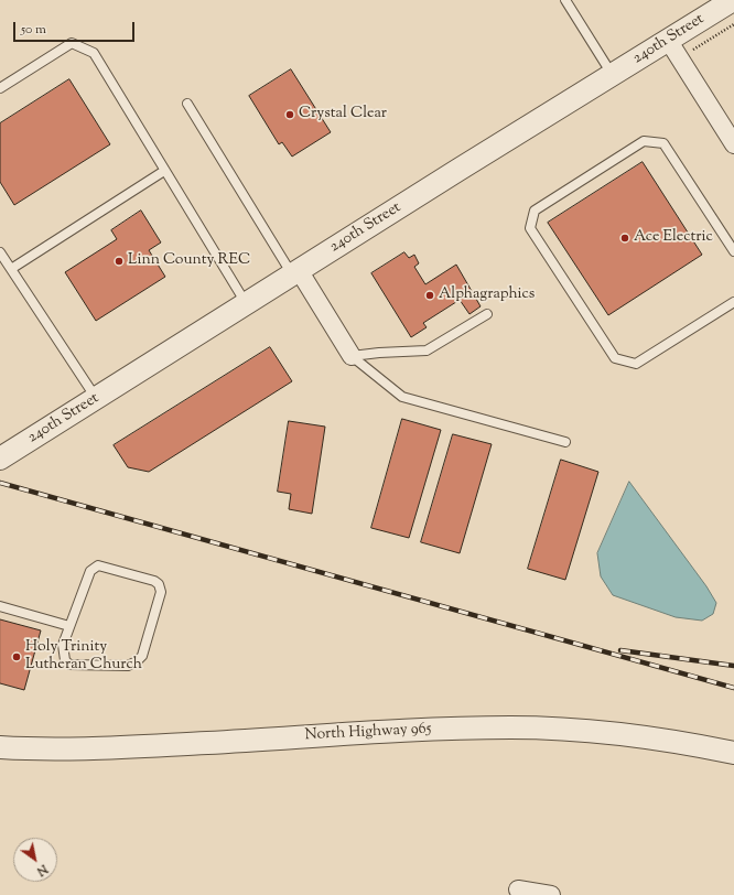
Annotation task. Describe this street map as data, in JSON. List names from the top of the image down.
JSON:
{
  "streets": {
    "street": ["240th Street", "North Highway 965"]
  },
  "places": [
    "Crystal Clear",
    "Ace Electric",
    "Linn County REC",
    "Alphagraphics",
    "Holy Trinity Lutheran Church"
  ],
  "scale_bar": "50 m",
  "north": "bottom right"
}
